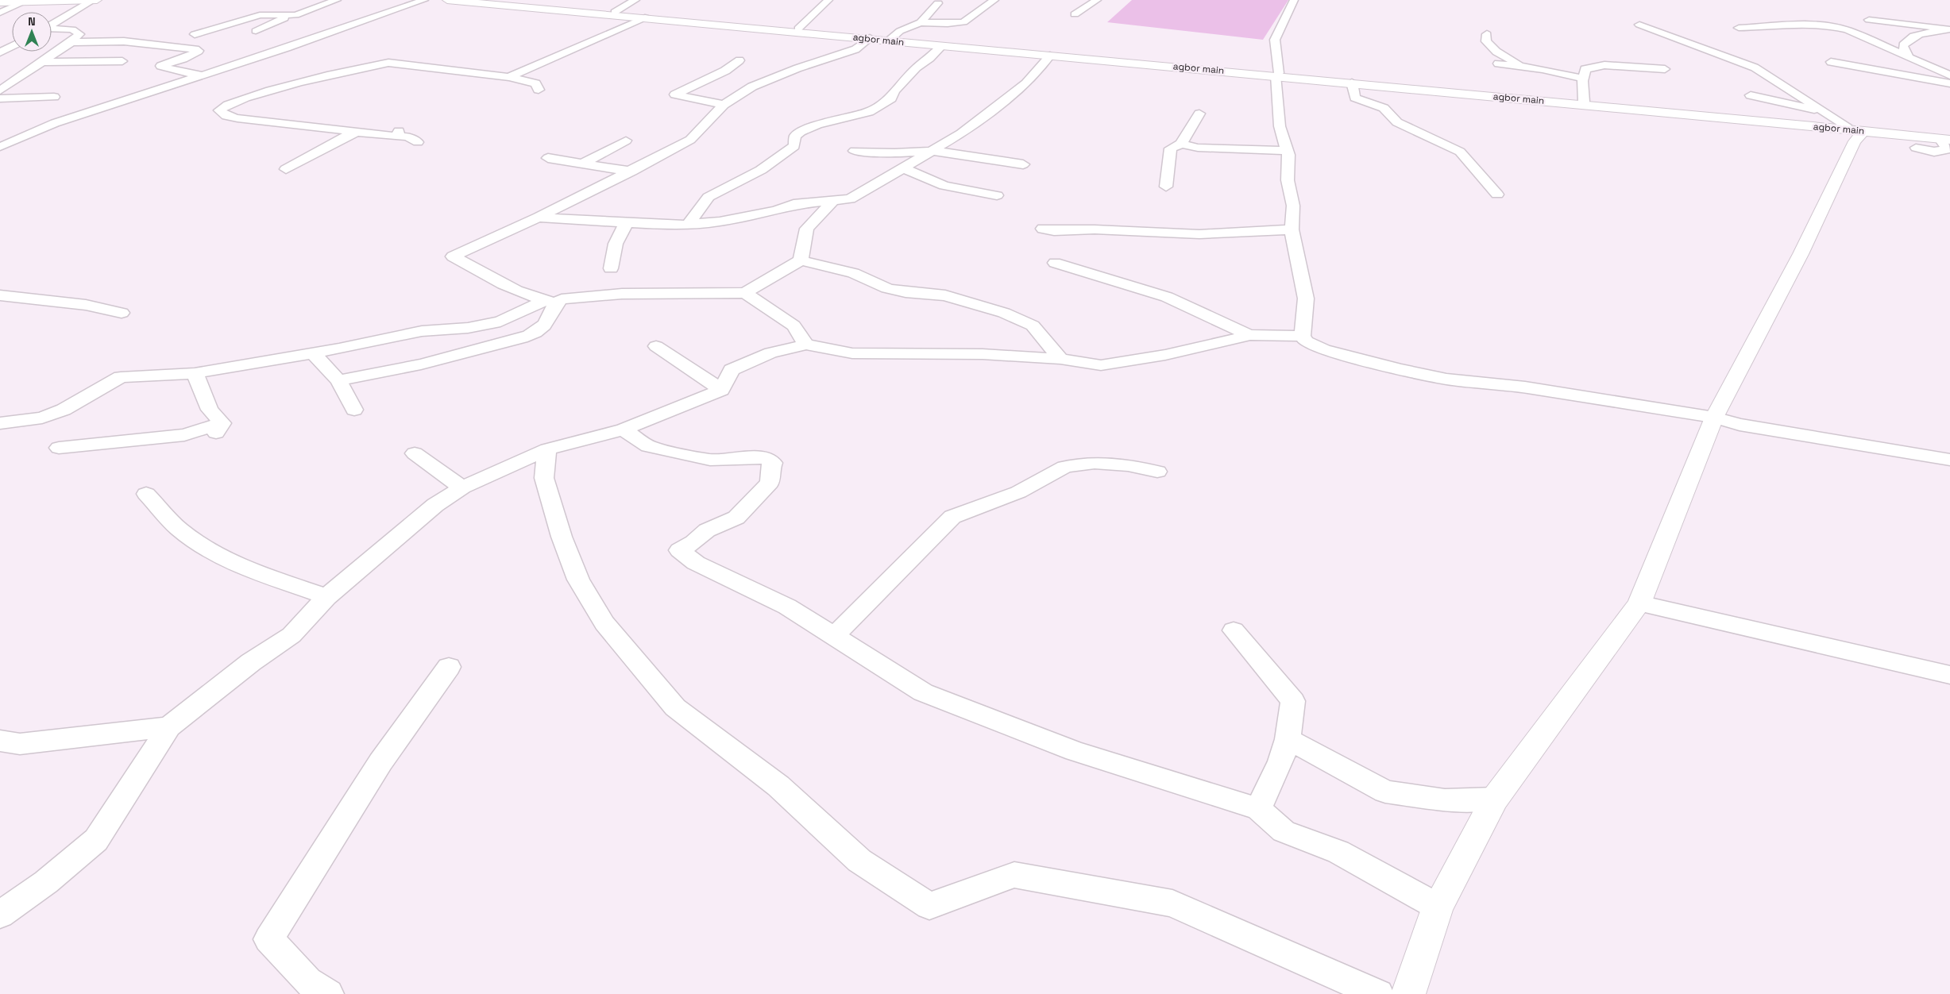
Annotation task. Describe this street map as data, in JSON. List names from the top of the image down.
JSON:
{
  "streets": {
    "main road": ["agbor main"]
  },
  "north": "top"
}
